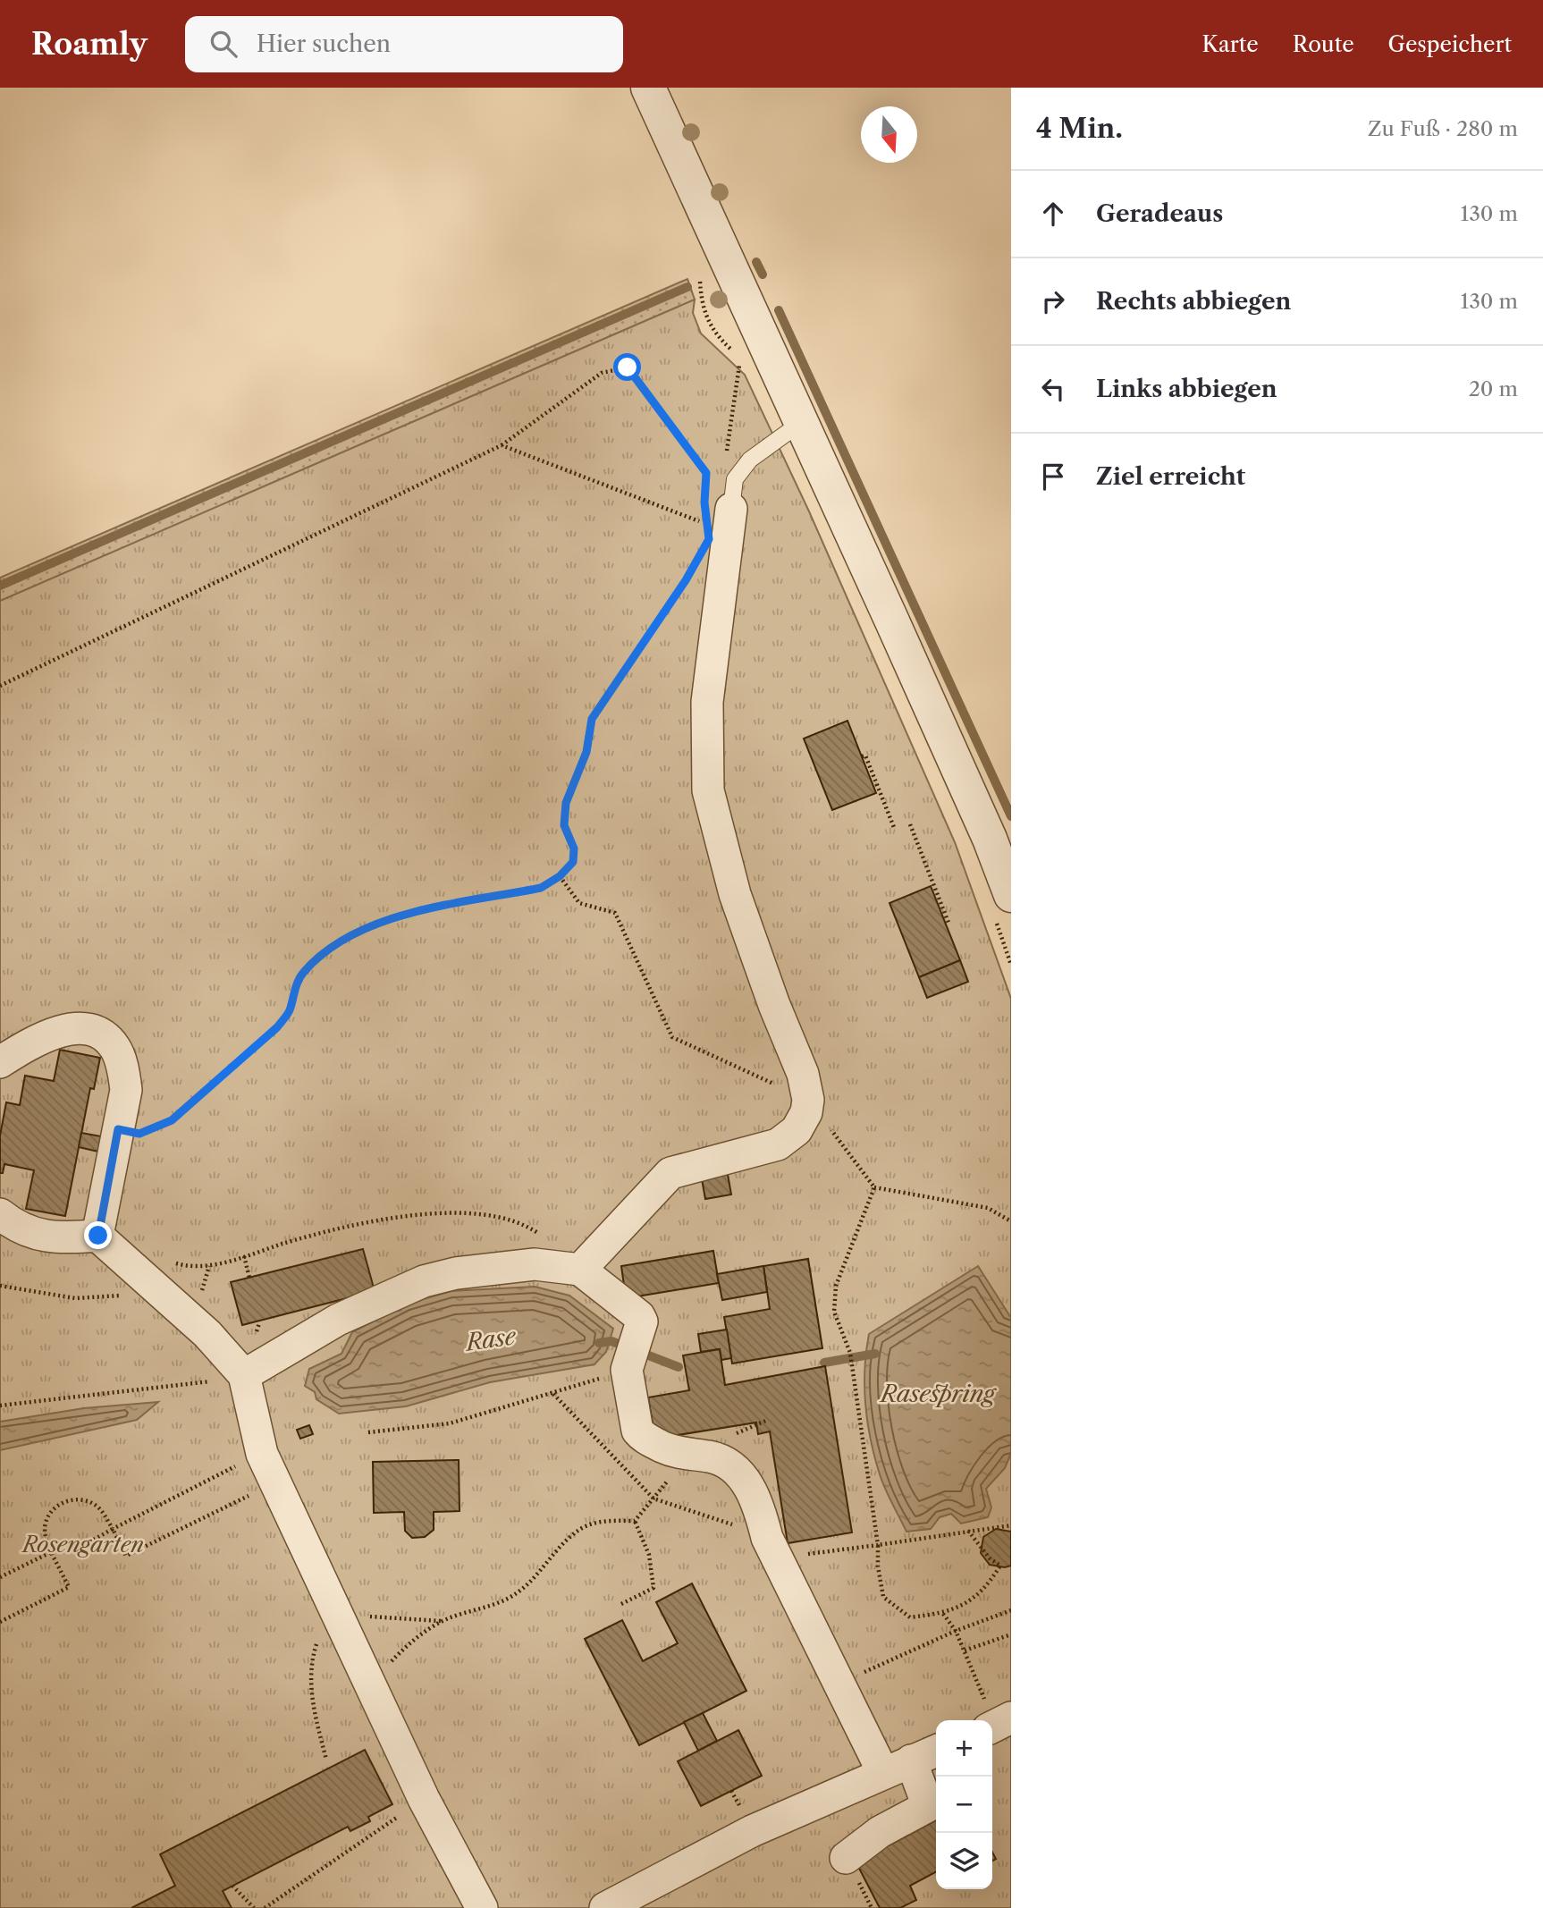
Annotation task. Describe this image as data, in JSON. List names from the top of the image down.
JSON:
{
  "water": ["Rase", "Rasespring"],
  "parks": ["Rosengarten"],
  "north": "bottom",
  "page": {
    "header": "Roamly",
    "search": "Hier suchen",
    "nav": ["Karte", "Route", "Gespeichert"],
    "heading": ["4 Min.", "Zu Fuß · 280 m"],
    "list": [
      ["Geradeaus", "130 m"],
      ["Rechts abbiegen", "130 m"],
      ["Links abbiegen", "20 m"],
      "Ziel erreicht"
    ],
    "map_buttons": ["+", "−"]
  }
}
